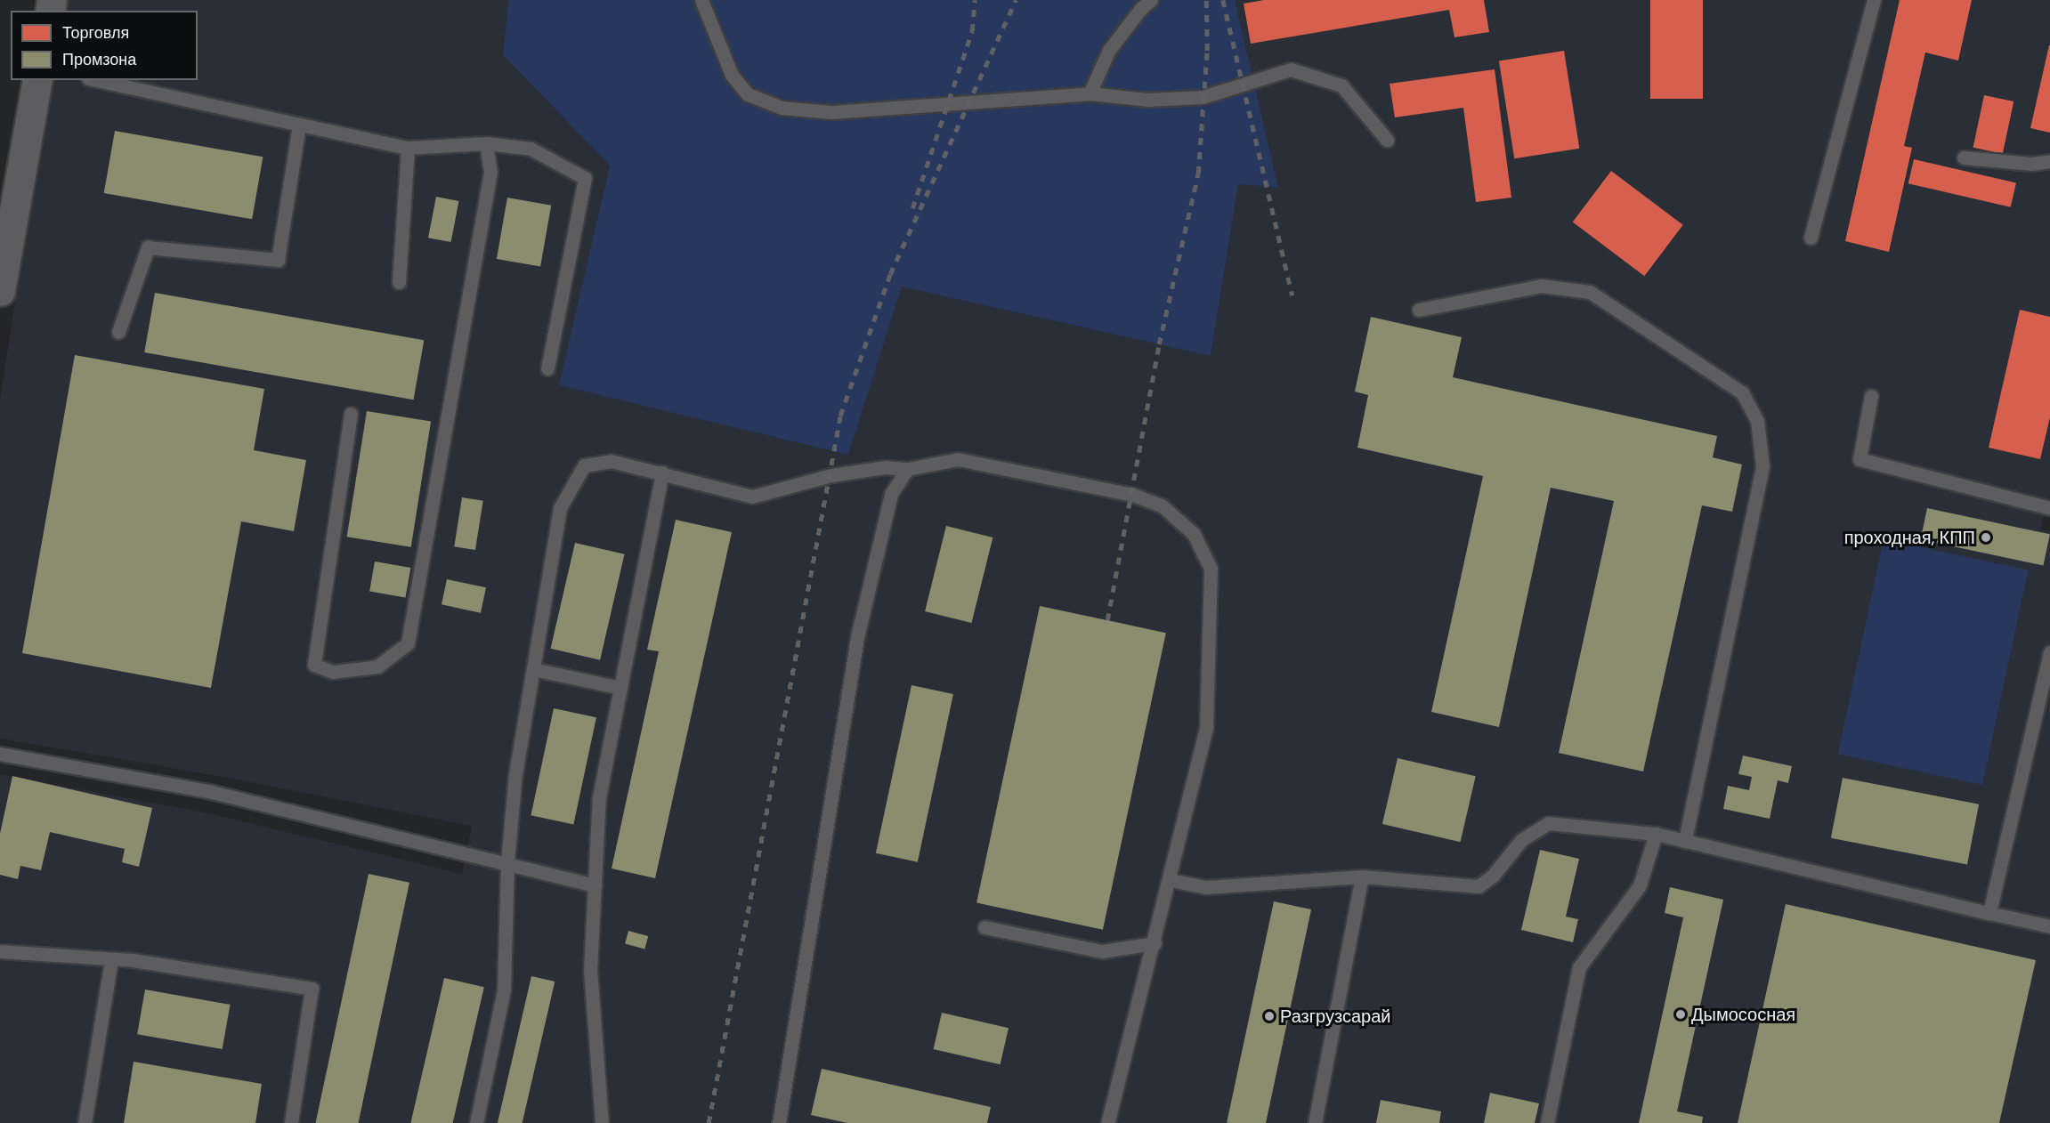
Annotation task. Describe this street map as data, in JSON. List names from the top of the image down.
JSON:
{
  "places": ["проходная, КПП", "Дымососная", "Разгрузсарай"],
  "legend": ["Торговля", "Промзона"]
}
